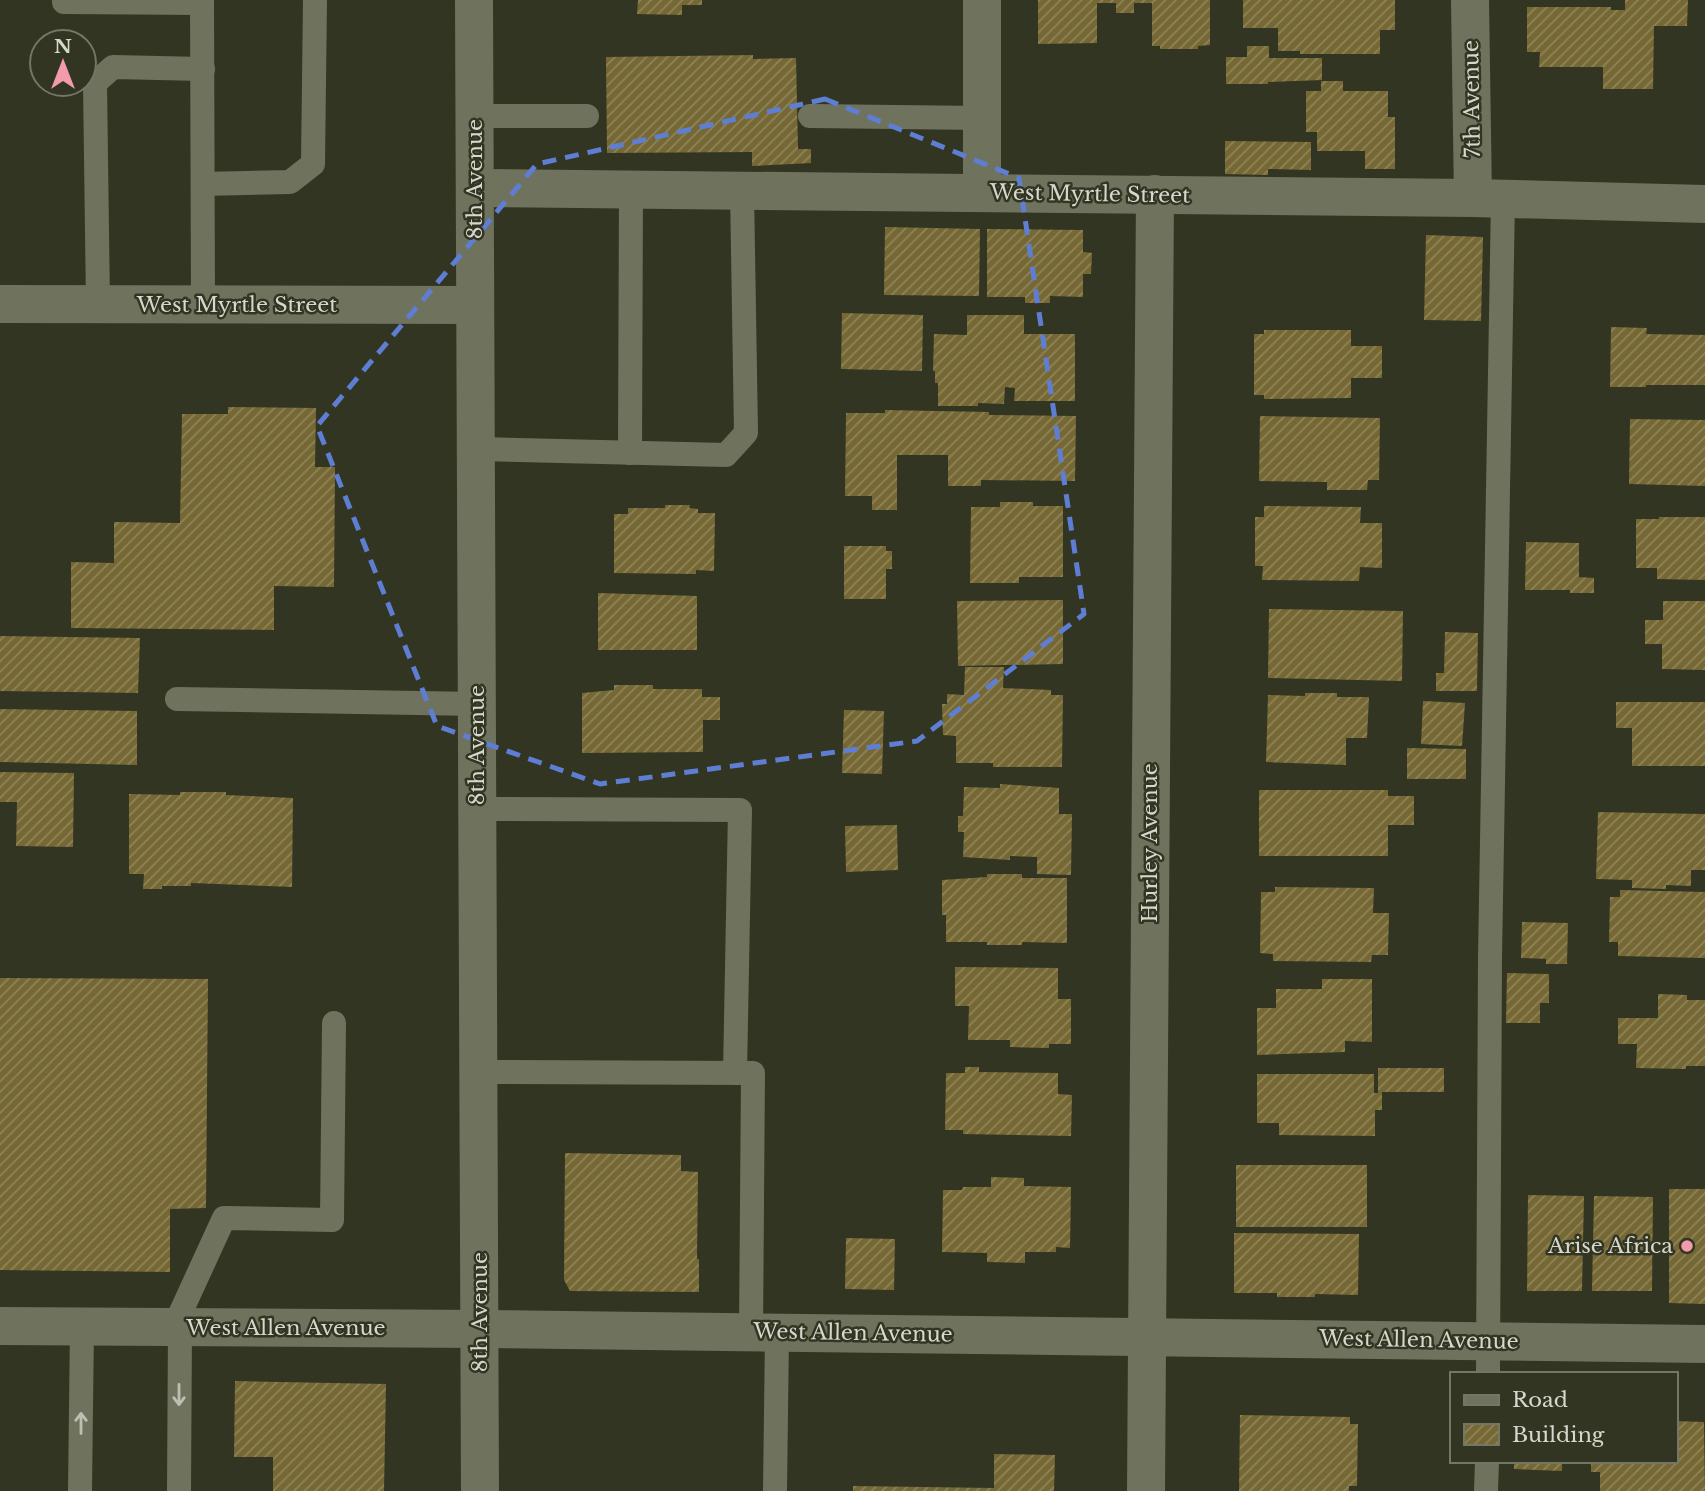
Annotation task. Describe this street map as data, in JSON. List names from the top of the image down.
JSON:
{
  "streets": {
    "street": [
      "7th Avenue",
      "8th Avenue",
      "West Myrtle Street",
      "Hurley Avenue",
      "West Allen Avenue"
    ]
  },
  "crossings": [
    ["7th Avenue", "West Myrtle Street"],
    ["8th Avenue", "West Myrtle Street"],
    ["8th Avenue", "West Allen Avenue"],
    ["West Myrtle Street", "Hurley Avenue"],
    ["Hurley Avenue", "West Allen Avenue"]
  ],
  "places": ["Arise Africa"],
  "legend": ["Road", "Building"],
  "north": "top"
}
